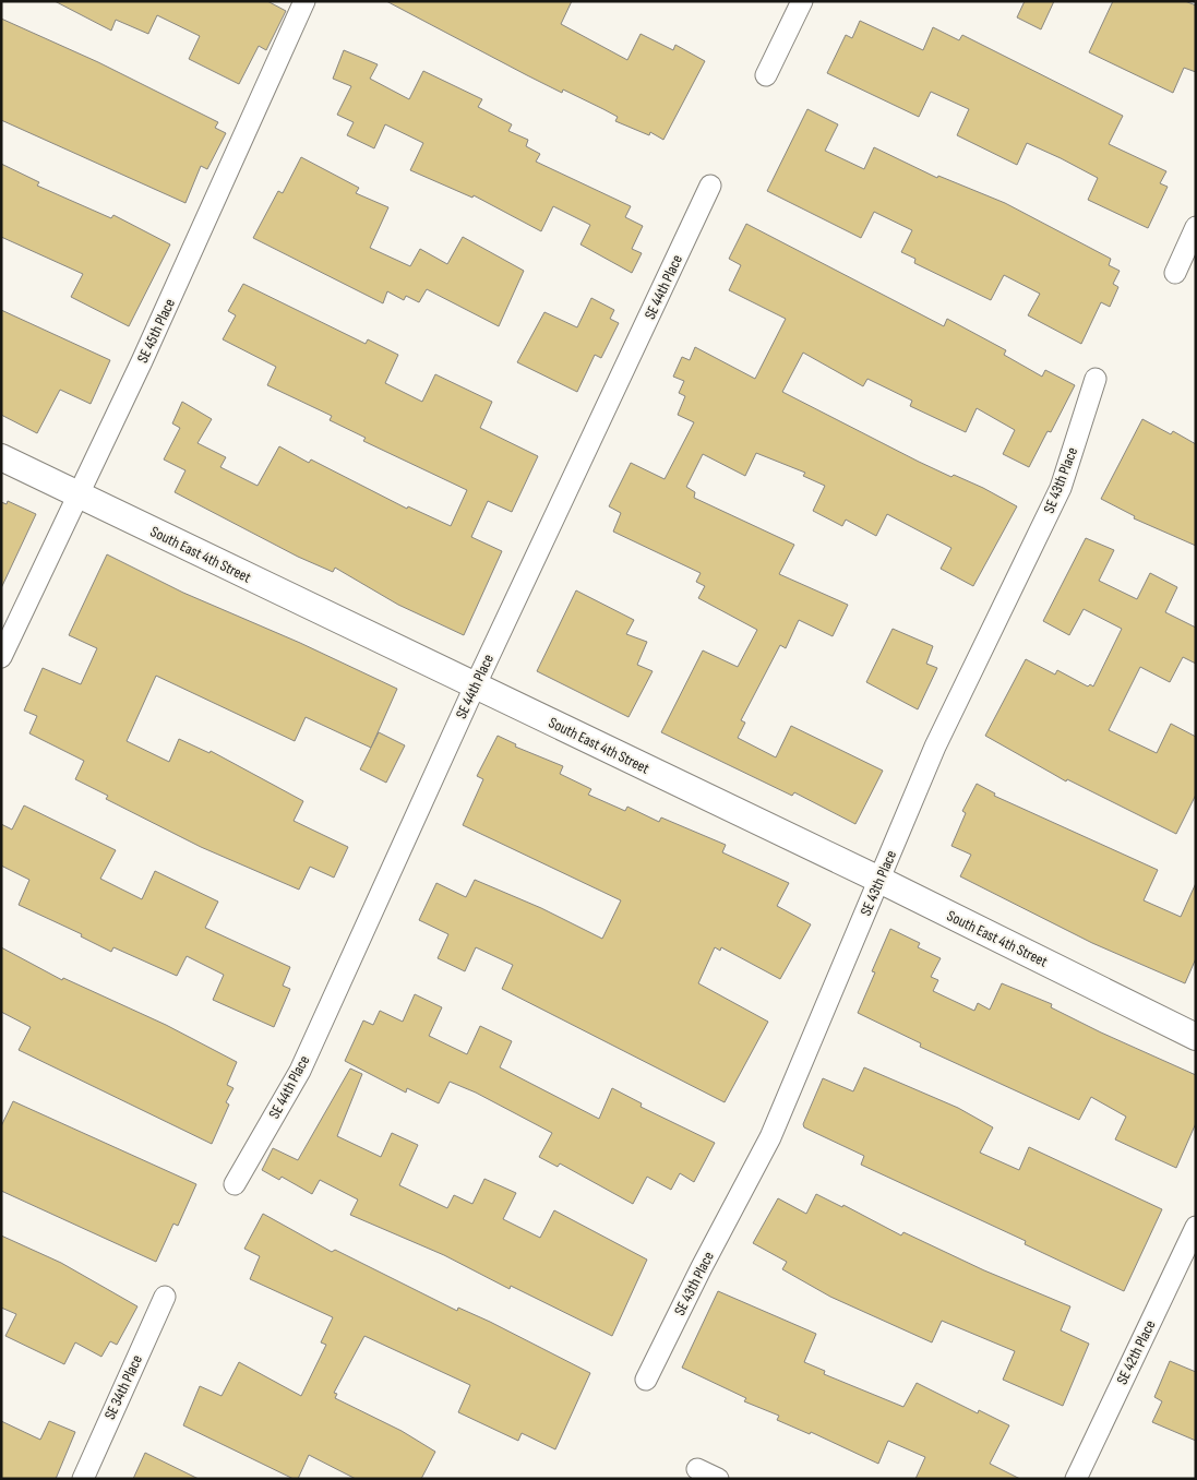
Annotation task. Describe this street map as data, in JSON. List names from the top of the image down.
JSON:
{
  "streets": {
    "street": [
      "SE 44th Place",
      "SE 45th Place",
      "SE 43th Place",
      "South East 4th Street",
      "SE 42th Place",
      "SE 34th Place"
    ]
  },
  "crossings": [
    ["SE 44th Place", "South East 4th Street"],
    ["SE 45th Place", "South East 4th Street"],
    ["SE 43th Place", "South East 4th Street"]
  ]
}
